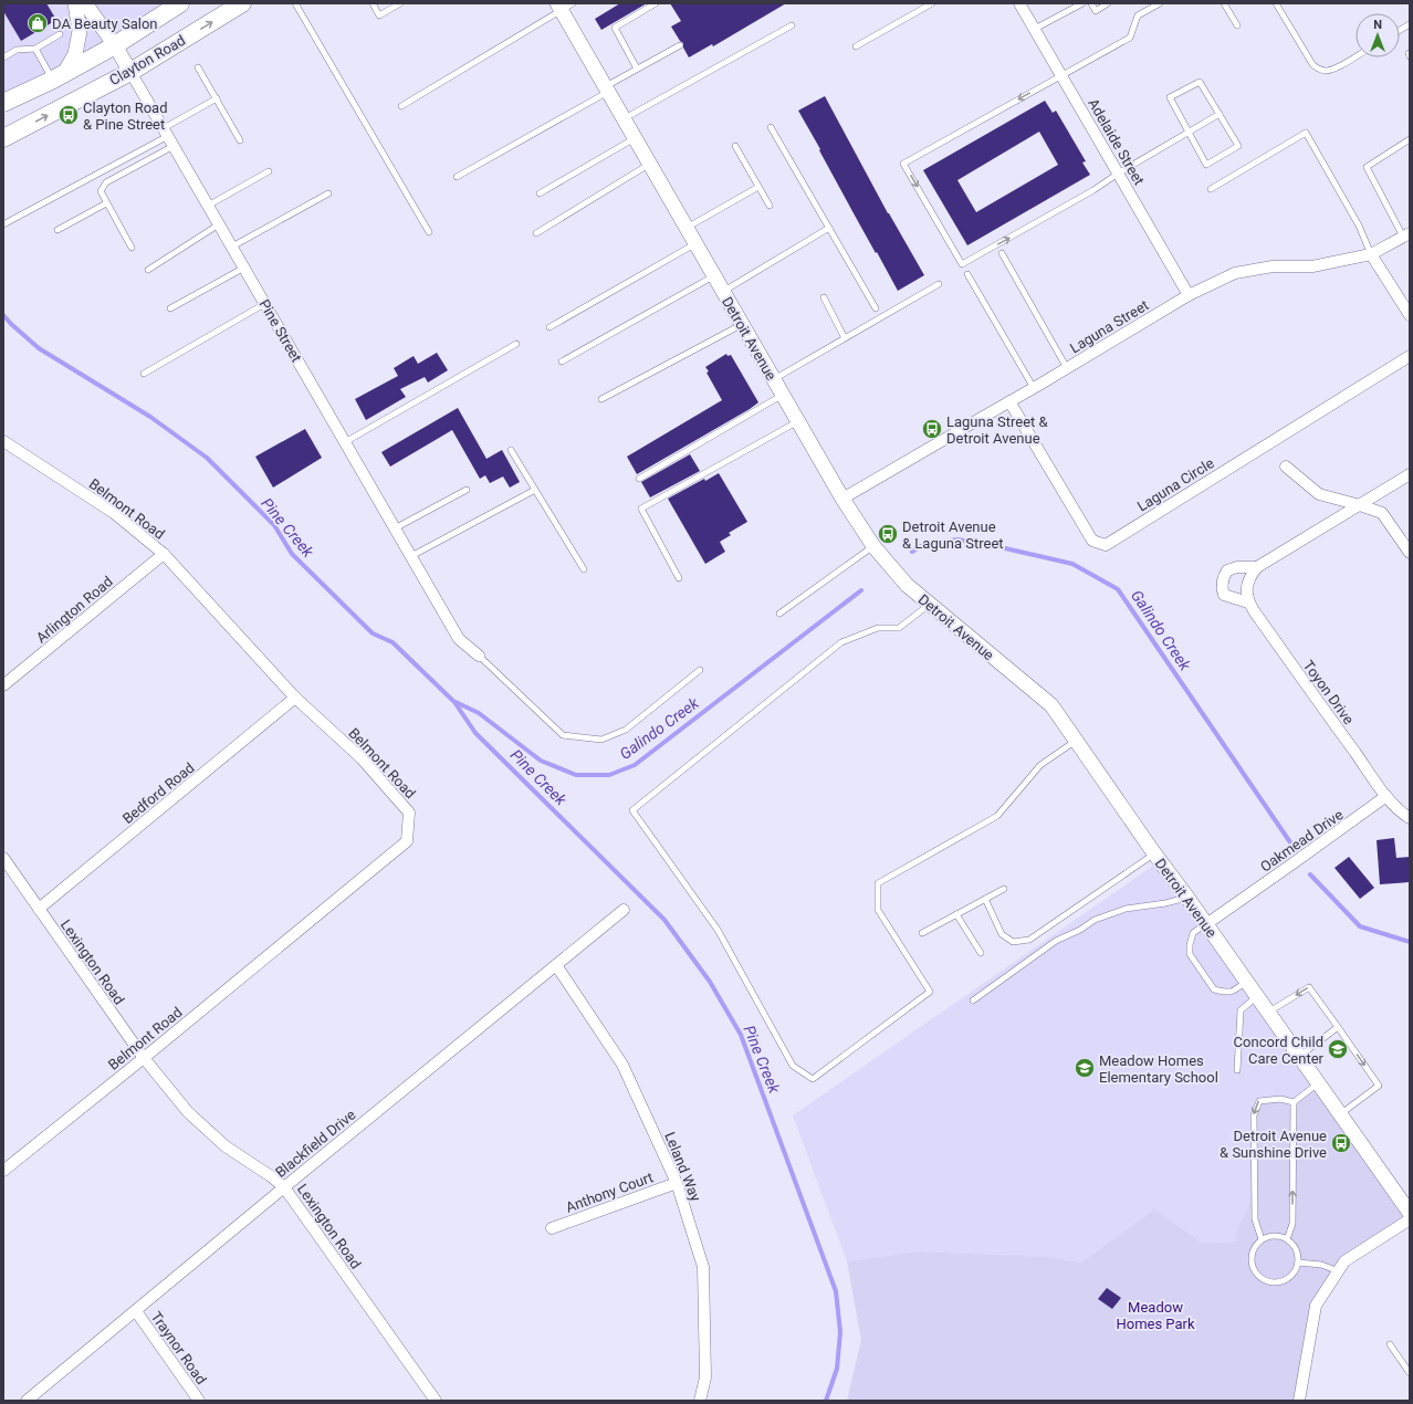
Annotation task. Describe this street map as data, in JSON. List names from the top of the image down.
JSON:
{
  "streets": {
    "main road": ["Clayton Road"],
    "street": [
      "Adelaide Street",
      "Laguna Street",
      "Pine Street",
      "Detroit Avenue",
      "Laguna Circle",
      "Belmont Road",
      "Arlington Road",
      "Toyon Drive",
      "Bedford Road",
      "Oakmead Drive",
      "Lexington Road",
      "Blackfield Drive",
      "Leland Way",
      "Anthony Court",
      "Traynor Road"
    ]
  },
  "crossings": [
    ["Clayton Road", "Pine Street"],
    ["Adelaide Street", "Laguna Street"],
    ["Laguna Street", "Detroit Avenue"],
    ["Laguna Street", "Laguna Circle"],
    ["Detroit Avenue", "Oakmead Drive"],
    ["Belmont Road", "Arlington Road"],
    ["Belmont Road", "Bedford Road"],
    ["Belmont Road", "Lexington Road"],
    ["Toyon Drive", "Oakmead Drive"],
    ["Bedford Road", "Lexington Road"],
    ["Lexington Road", "Blackfield Drive"],
    ["Blackfield Drive", "Leland Way"],
    ["Blackfield Drive", "Traynor Road"],
    ["Leland Way", "Anthony Court"]
  ],
  "water": ["Pine Creek", "Galindo Creek"],
  "parks": ["Meadow Homes Park"],
  "places": {
    "shop": ["DA Beauty Salon"],
    "bus stop": [
      "Clayton Road & Pine Street",
      "Laguna Street & Detroit Avenue",
      "Detroit Avenue & Laguna Street",
      "Detroit Avenue & Sunshine Drive"
    ],
    "school or university": ["Concord Child Care Center", "Meadow Homes Elementary School"]
  },
  "north": "top"
}
